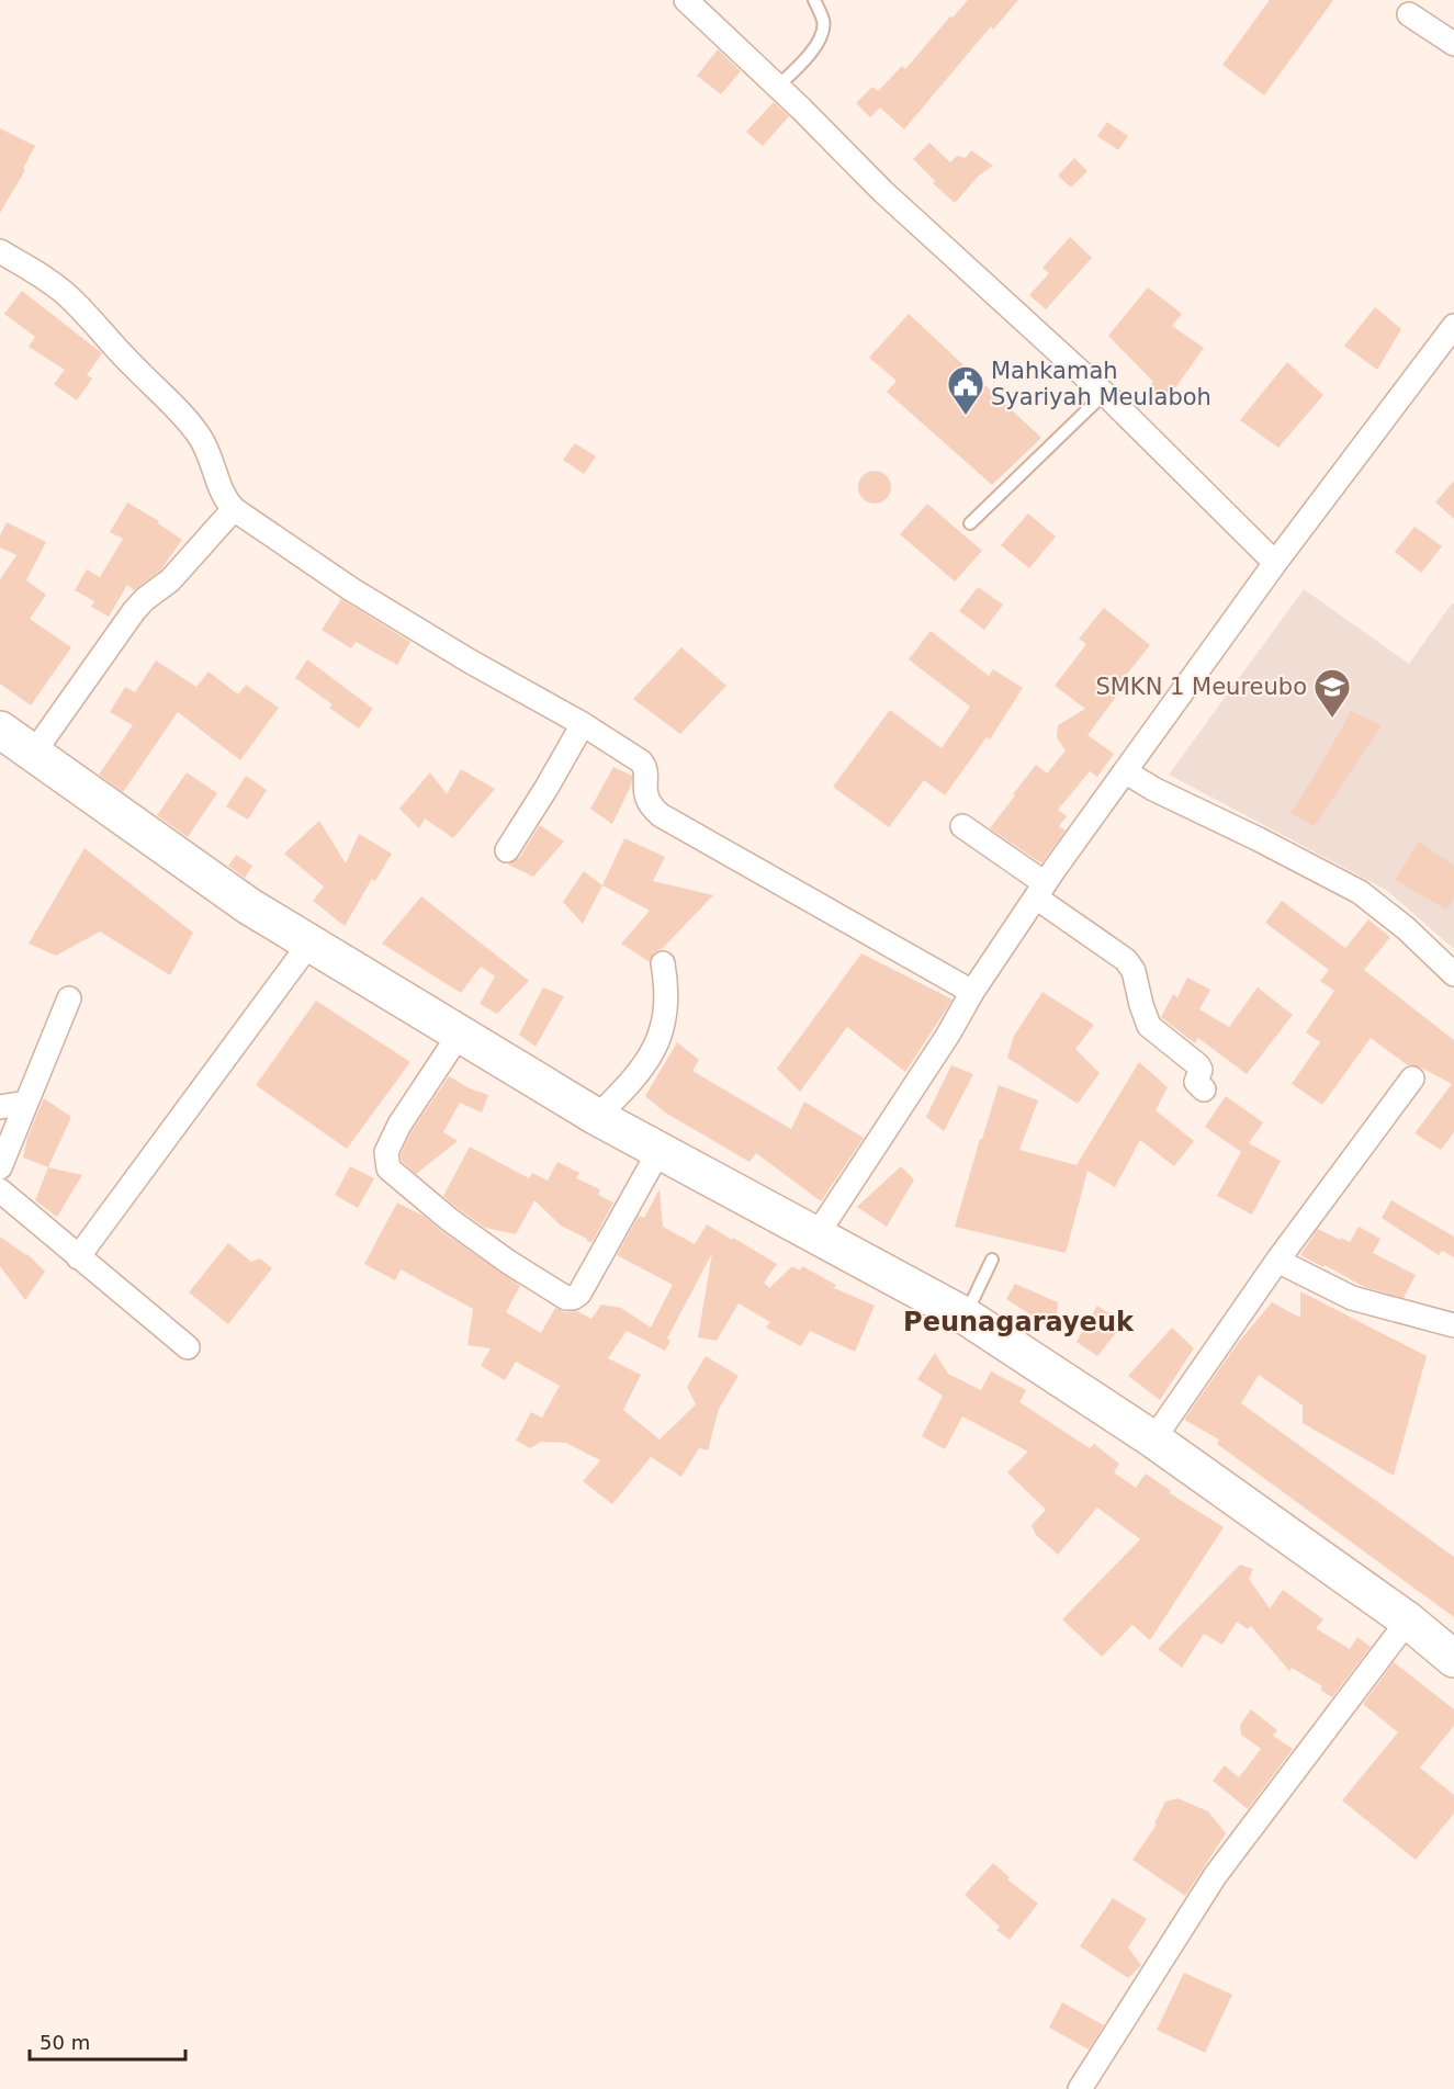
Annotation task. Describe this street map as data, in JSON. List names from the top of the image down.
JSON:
{
  "districts": ["Peunagarayeuk"],
  "places": {
    "public building": ["Mahkamah Syariyah Meulaboh"],
    "school or university": ["SMKN 1 Meureubo"]
  },
  "scale_bar": "50 m"
}
